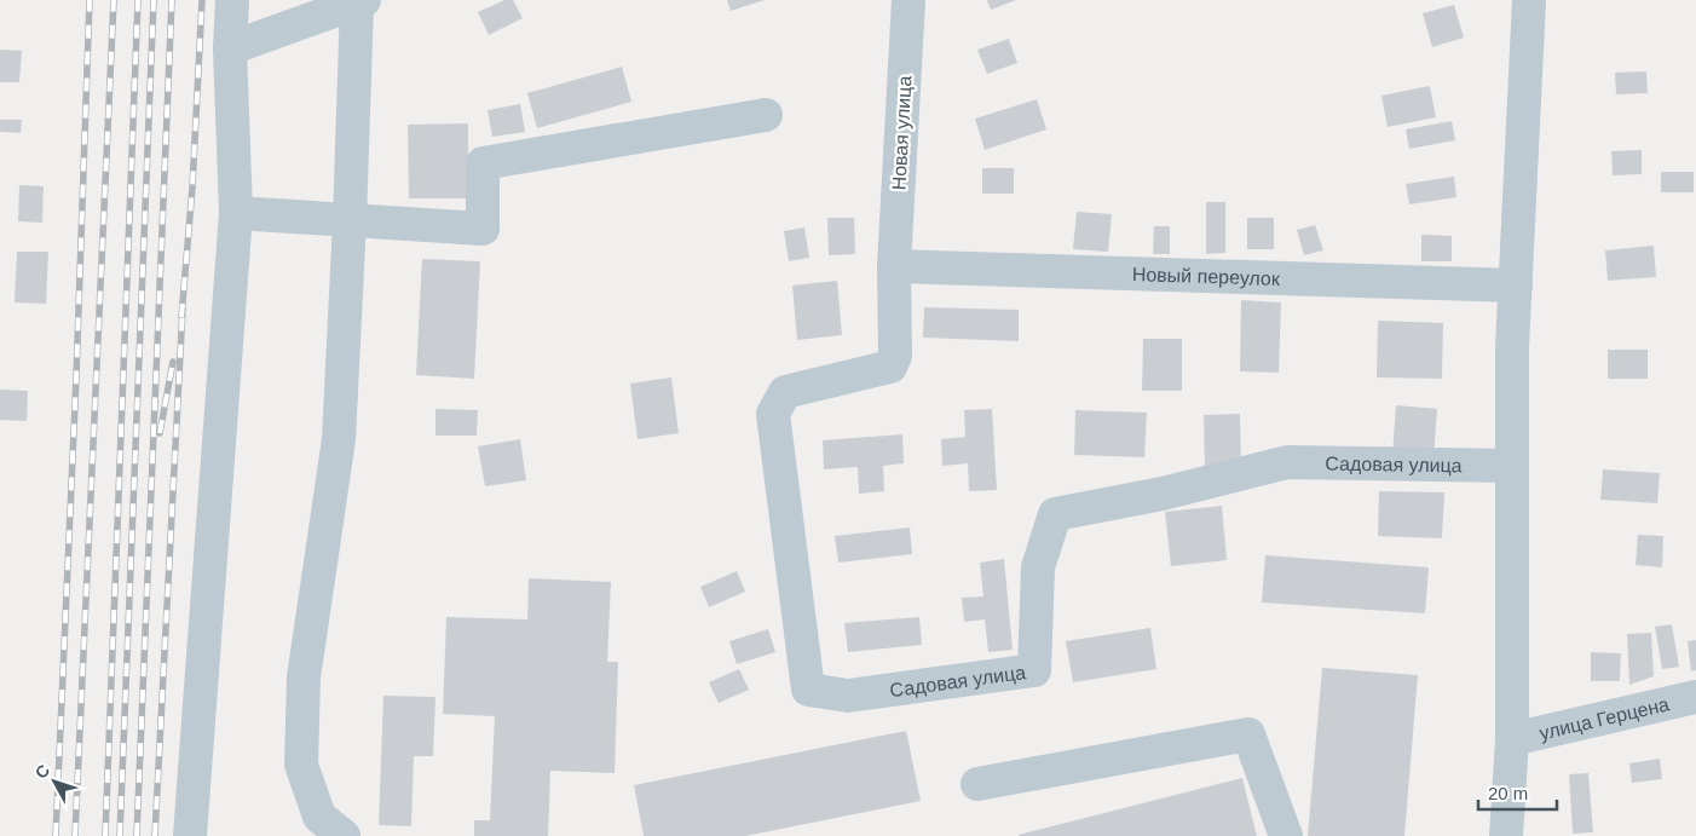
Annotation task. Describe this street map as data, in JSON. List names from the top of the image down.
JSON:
{
  "streets": {
    "street": [
      "Новая улица",
      "Новый переулок",
      "Садовая улица",
      "улица Герцена"
    ]
  },
  "crossings": [
    ["Новая улица", "Новый переулок"],
    ["Новая улица", "Садовая улица"],
    ["Новый переулок", "Садовая улица"]
  ],
  "scale_bar": "20 m",
  "north": "top left"
}
